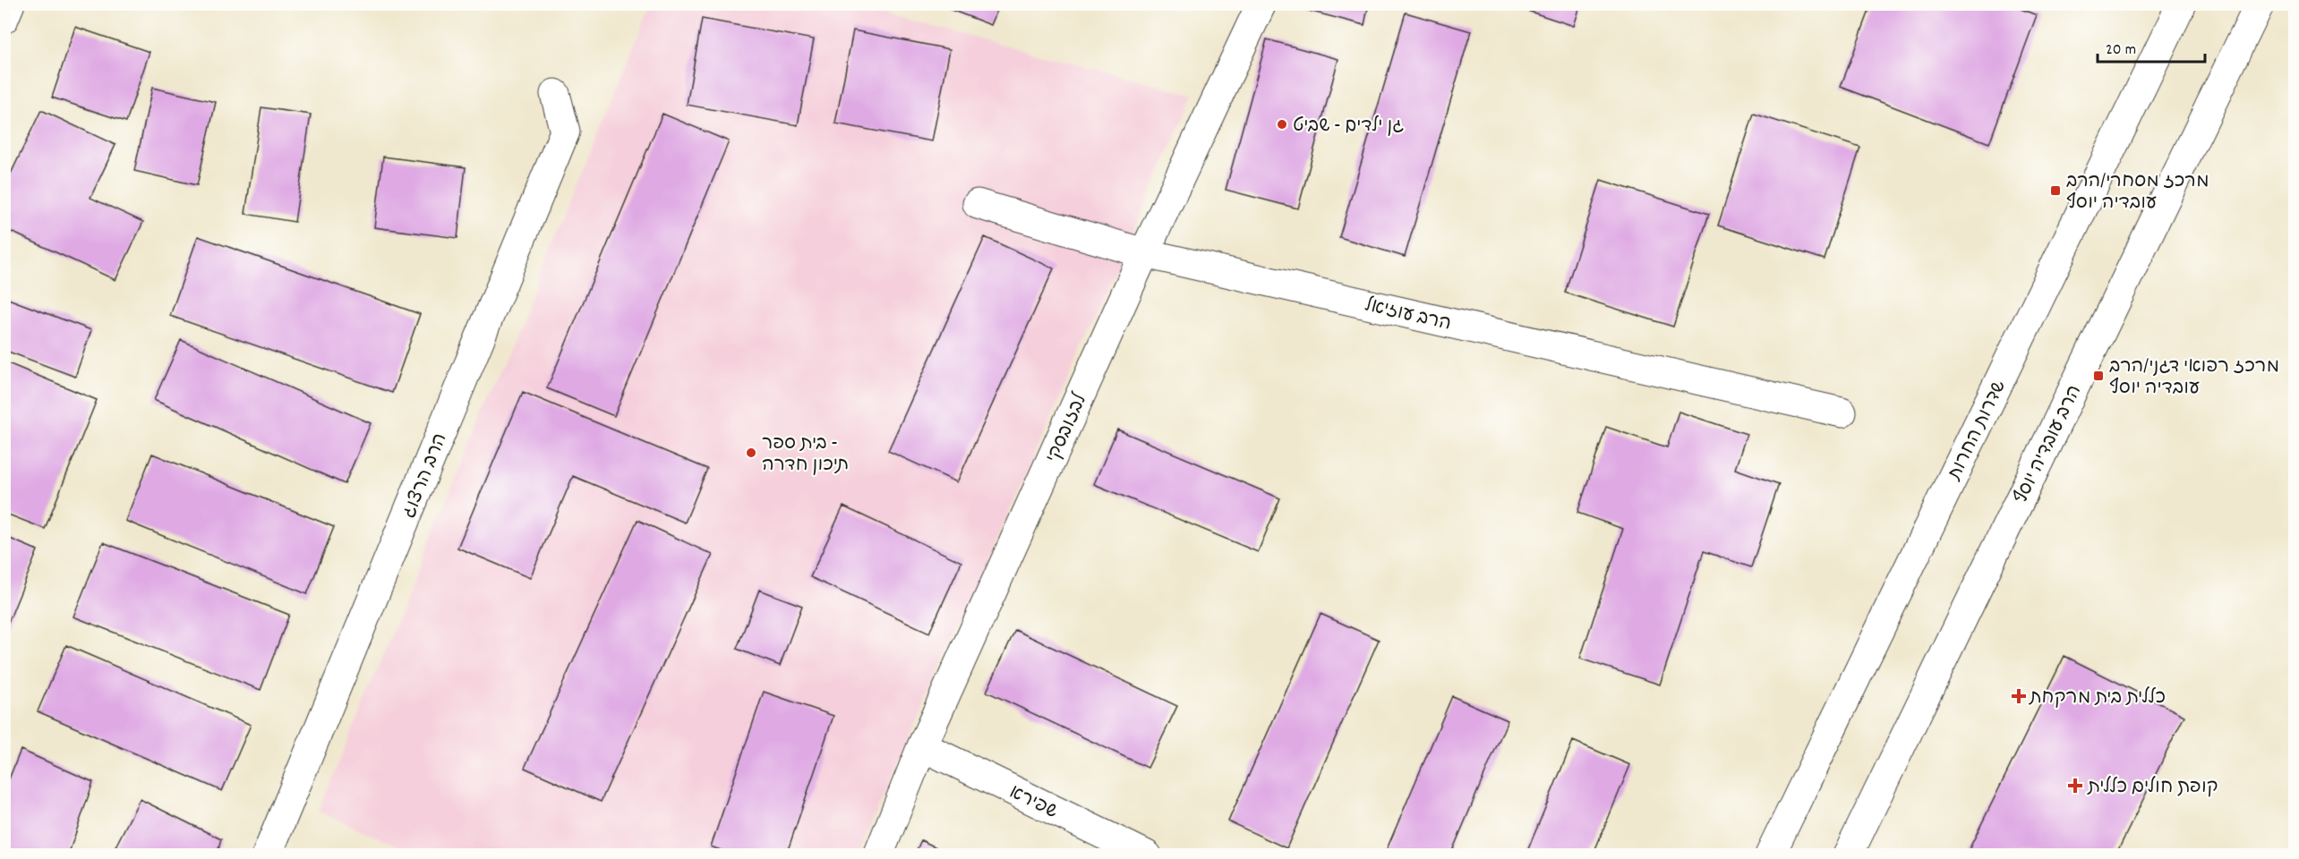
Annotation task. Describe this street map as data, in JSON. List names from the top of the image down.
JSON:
{
  "streets": {
    "street": [
      "הרב עוזיאל",
      "לבזובסקי",
      "שדרות החרות",
      "הרב עובדיה יוסף",
      "הרב הרצוג",
      "שפירא"
    ]
  },
  "crossings": [
    ["הרב עוזיאל", "לבזובסקי"],
    ["לבזובסקי", "שפירא"]
  ],
  "places": {
    "other": ["גן ילדים - שביט", "בית ספר - תיכון חדרה"],
    "transit": ["מרכז מסחרי/הרב עובדיה יוסף", "מרכז רפואי דגני/הרב עובדיה יוסף"],
    "health": ["כללית בית מרקחת", "קופת חולים כללית"]
  },
  "scale_bar": "20 m"
}
